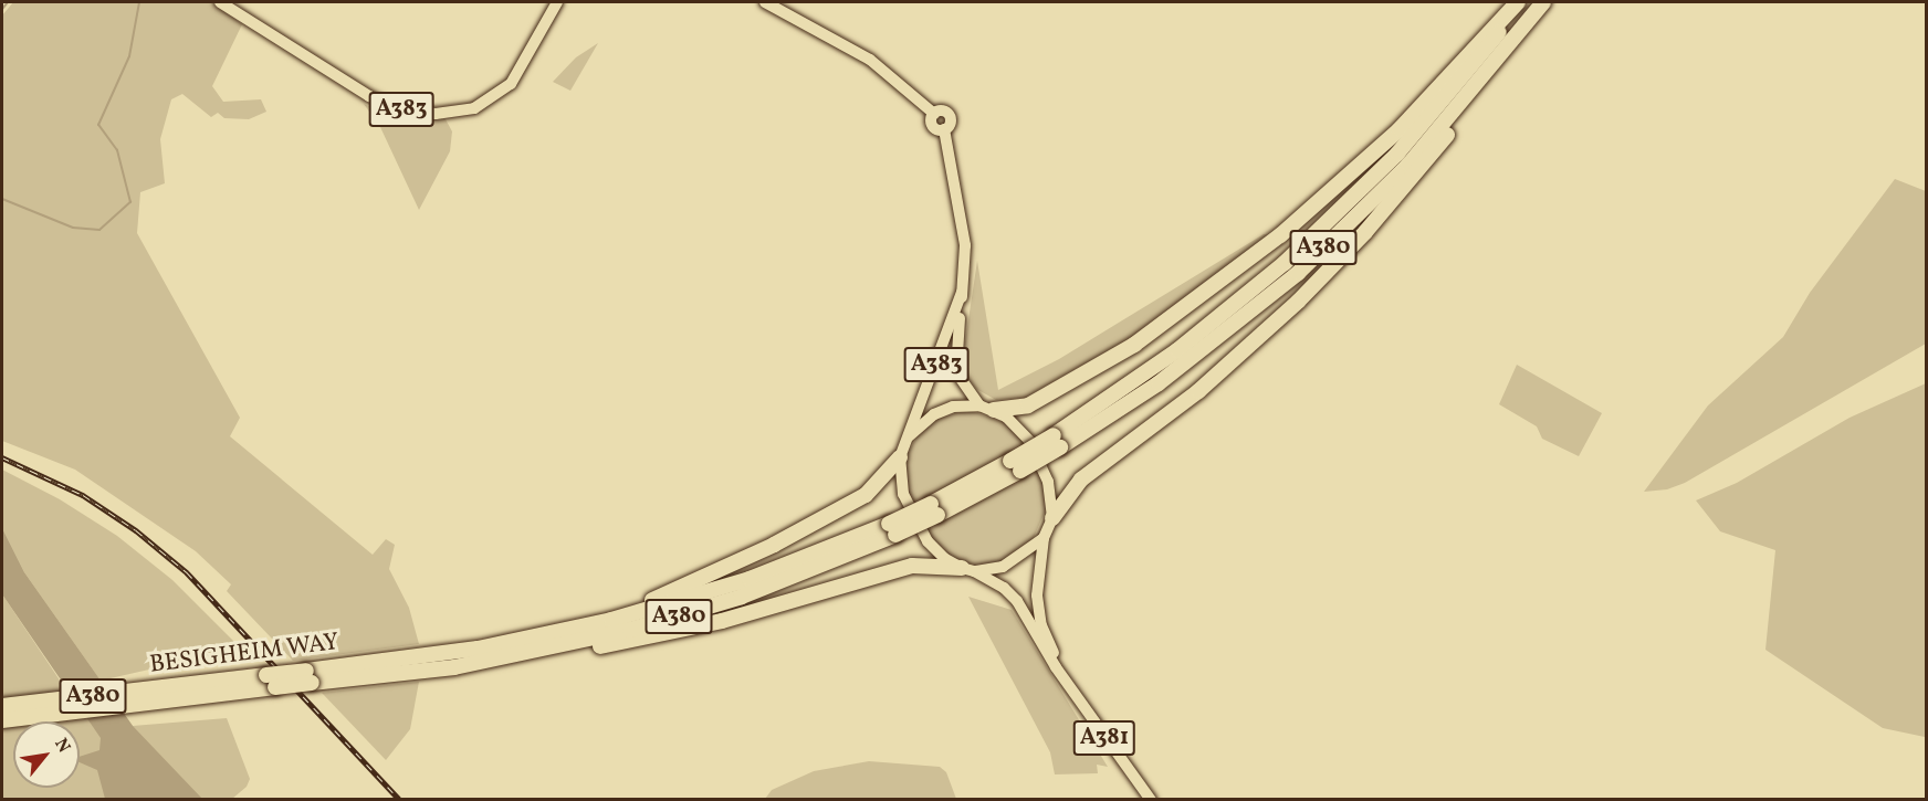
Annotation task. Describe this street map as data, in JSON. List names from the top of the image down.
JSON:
{
  "streets": {
    "highway": ["A380", "BESIGHEIM WAY"],
    "main road": ["A383", "A381"]
  },
  "crossings": [
    ["A383", "A380"],
    ["A383", "A381"],
    ["A380", "BESIGHEIM WAY"],
    ["A380", "A381"]
  ],
  "north": "top right"
}
